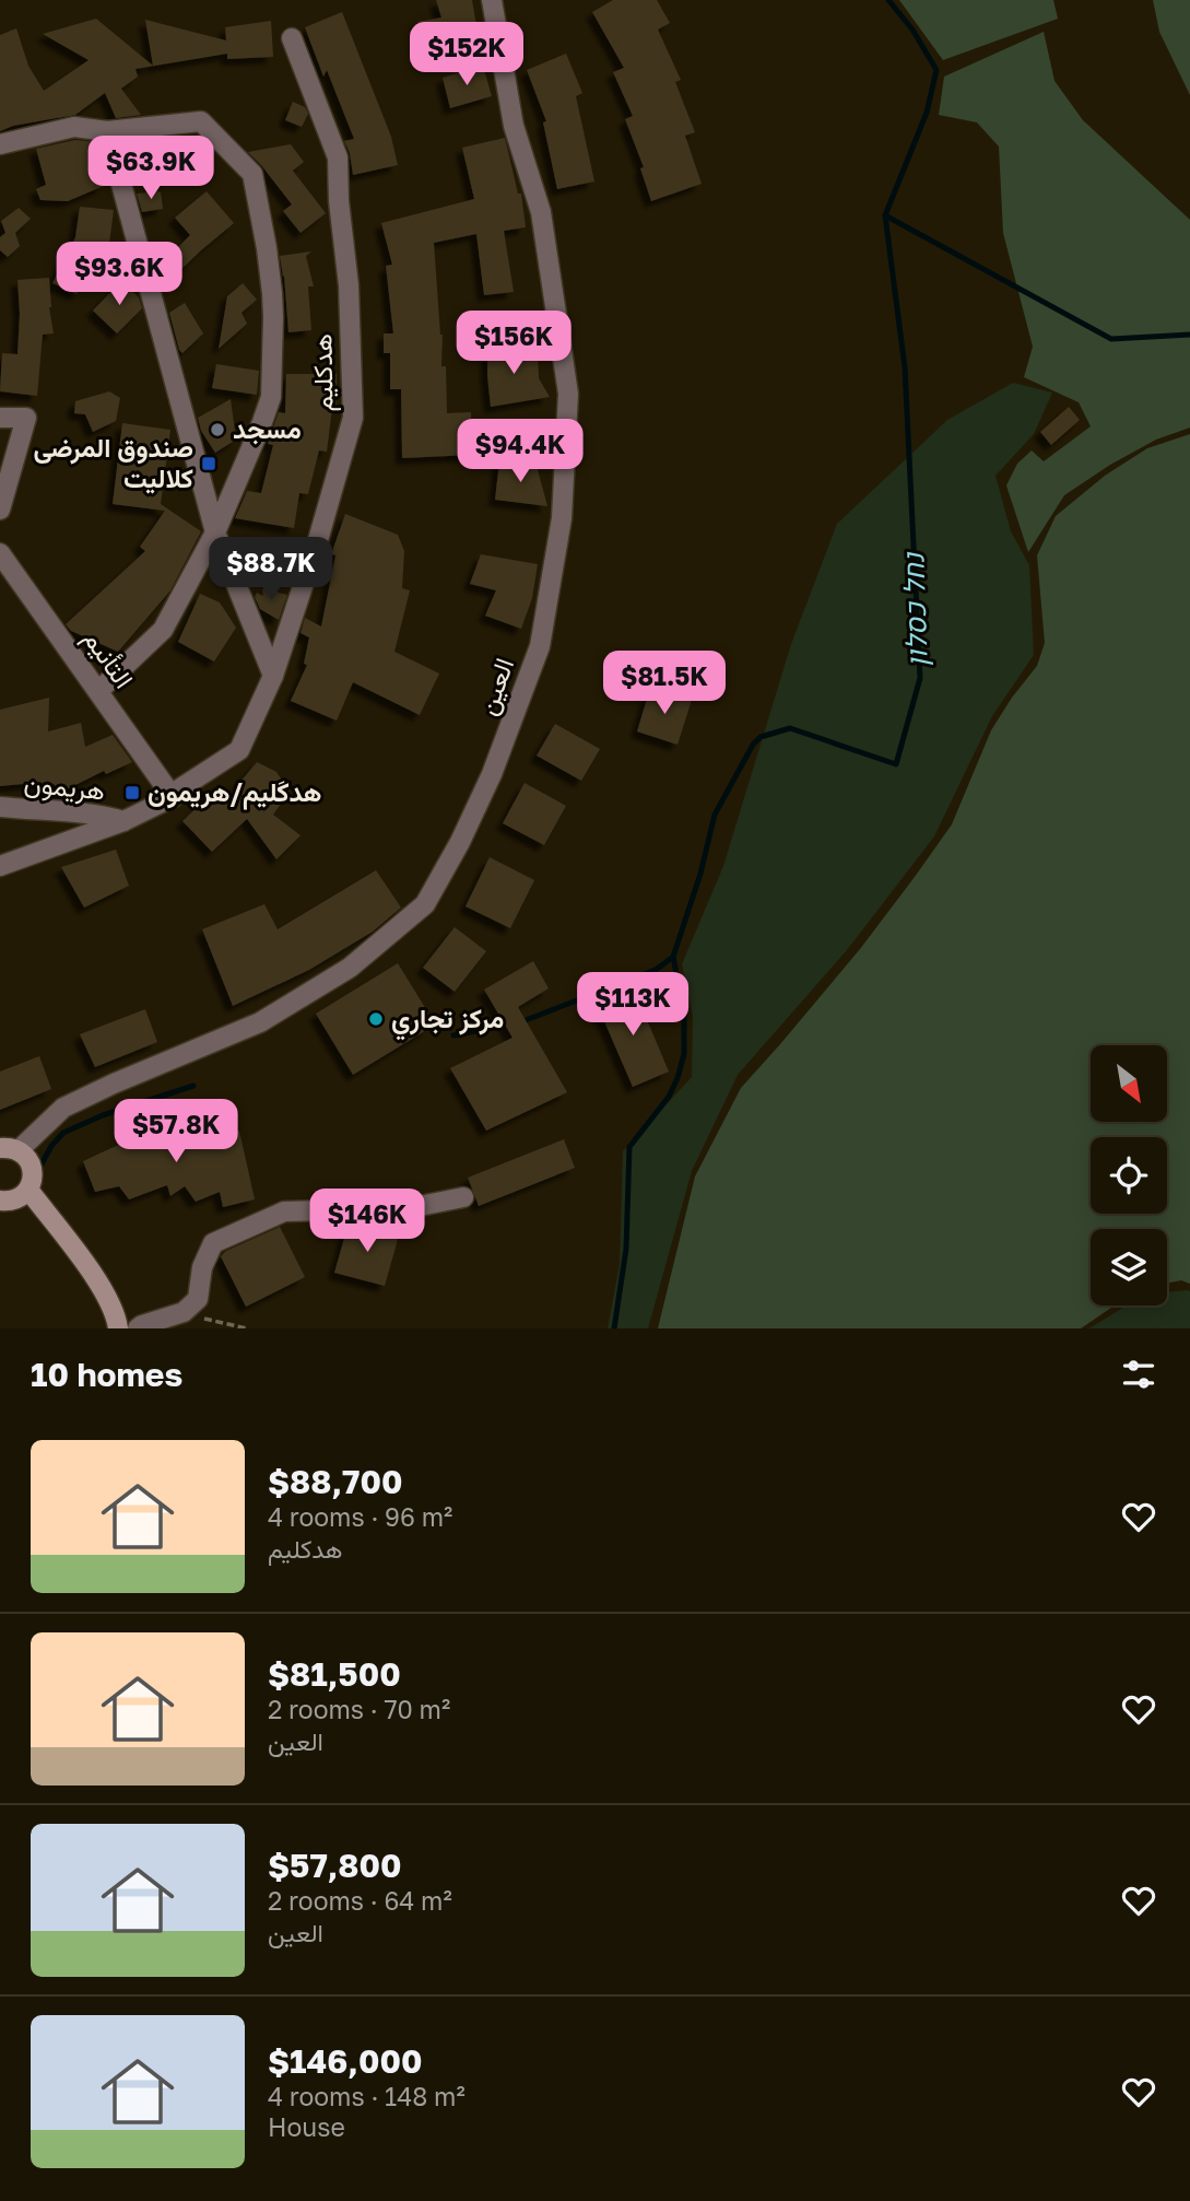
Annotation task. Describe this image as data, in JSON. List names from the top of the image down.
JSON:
{
  "streets": {
    "street": [
      "هدكليم",
      "التأنيم",
      "العين",
      "هريمون"
    ]
  },
  "crossings": [
    ["هدكليم", "التأنيم"],
    ["هدكليم", "هريمون"]
  ],
  "water": ["נחל כסלון"],
  "places": {
    "other": ["مسجد", "مركز تجاري"],
    "transit": ["صندوق المرضى كلاليت", "هدكَليم/هريمون"]
  },
  "north": "bottom right",
  "page": {
    "price": [
      "$152K",
      "$63.9K",
      "$93.6K",
      "$156K",
      "$94.4K",
      "$88.7K",
      "$81.5K",
      "$113K",
      "$57.8K",
      "$146K"
    ],
    "heading": "10 homes",
    "list": [
      {
        "name": "$88,700",
        "note": "4 rooms · 96 m² · هدكليم"
      },
      {
        "name": "$81,500",
        "note": "2 rooms · 70 m² · العين"
      },
      {
        "name": "$57,800",
        "note": "2 rooms · 64 m² · العين"
      },
      {
        "name": "$146,000",
        "note": "4 rooms · 148 m² · House"
      }
    ]
  }
}
